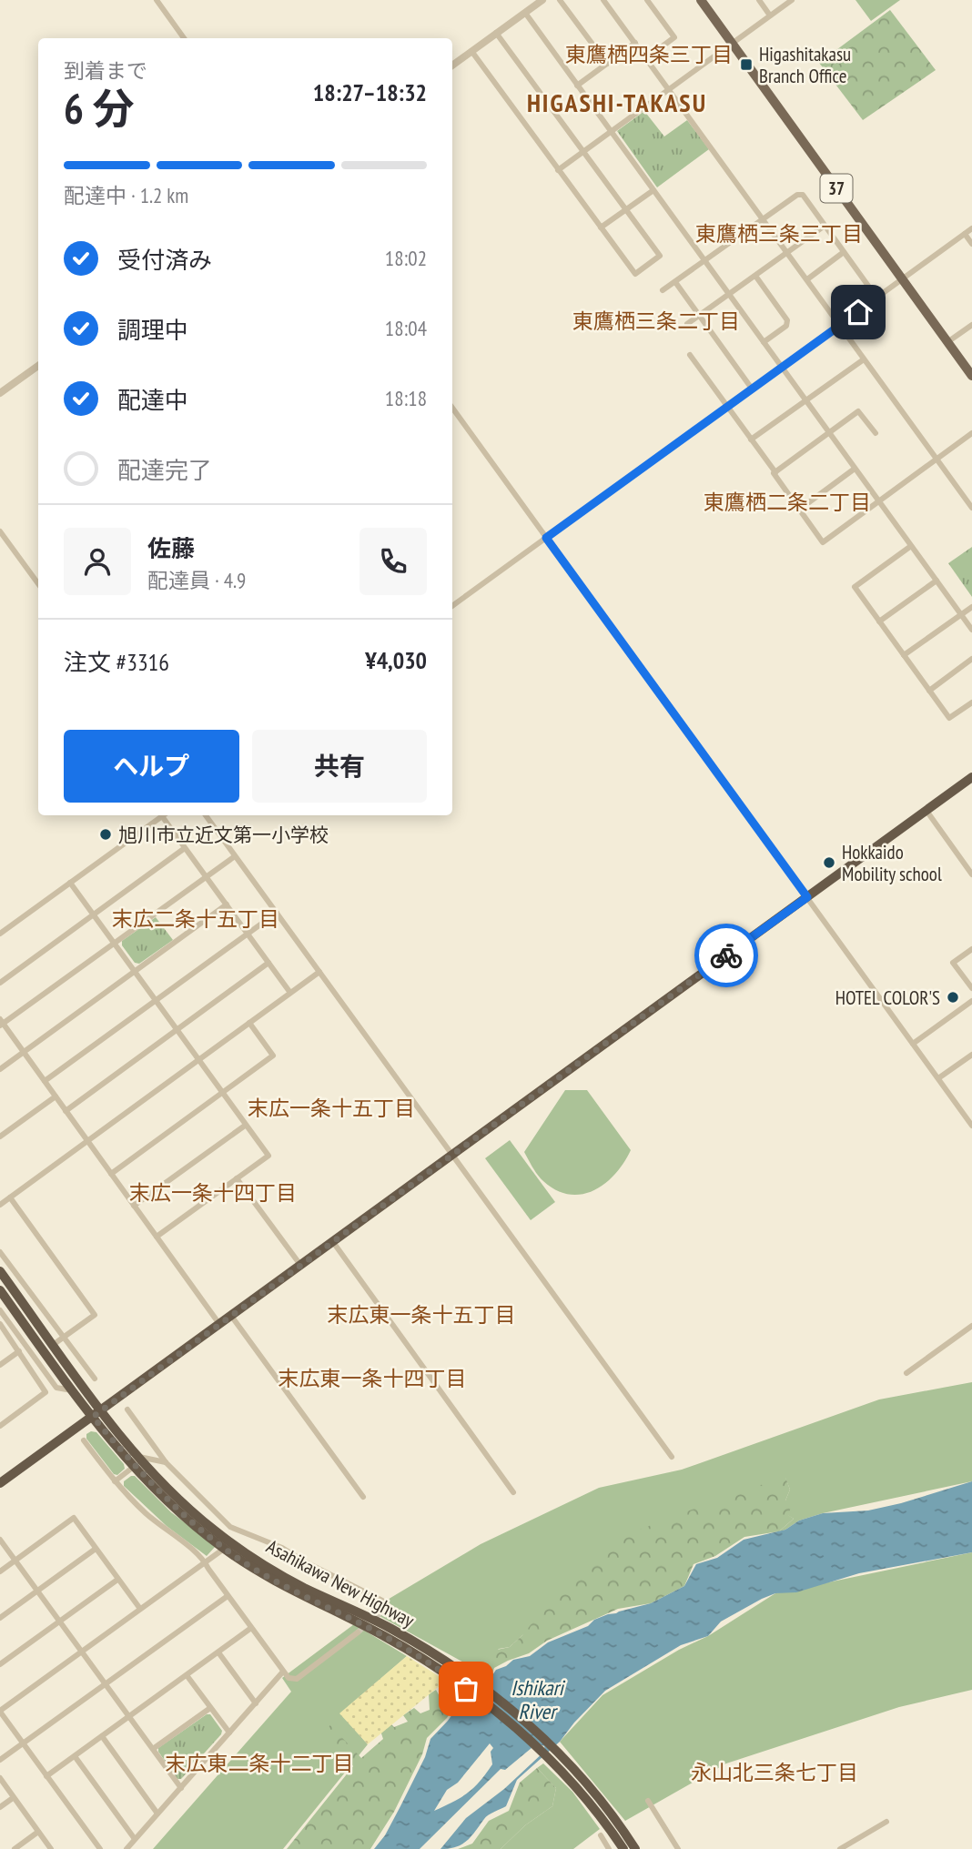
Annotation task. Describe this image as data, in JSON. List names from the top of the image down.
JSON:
{
  "streets": {
    "highway": ["Asahikawa New Highway"],
    "main road": ["37"]
  },
  "districts": [
    "東鷹栖四条三丁目",
    "HIGASHI-TAKASU",
    "東鷹栖三条三丁目",
    "東鷹栖三条二丁目",
    "東鷹栖二条二丁目",
    "末広二条十五丁目",
    "末広一条十五丁目",
    "末広一条十四丁目",
    "末広東一条十五丁目",
    "末広東一条十四丁目",
    "末広東二条十二丁目",
    "永山北三条七丁目"
  ],
  "water": ["Ishikari River"],
  "places": {
    "transit": ["Higashitakasu Branch Office"],
    "other": ["旭川市立近文第一小学校", "Hokkaido Mobility school", "HOTEL COLOR'S"]
  },
  "page": {
    "heading": ["6 分", "到着まで", "18:27–18:32"],
    "panel": [
      "佐藤",
      "配達員 · 4.9",
      "注文 #3316",
      "¥4,030"
    ],
    "bar": "配達中 · 1.2 km",
    "list": [
      ["受付済み", "18:02"],
      ["調理中", "18:04"],
      ["配達中", "18:18"],
      "配達完了"
    ],
    "buttons": ["ヘルプ", "共有"]
  }
}
